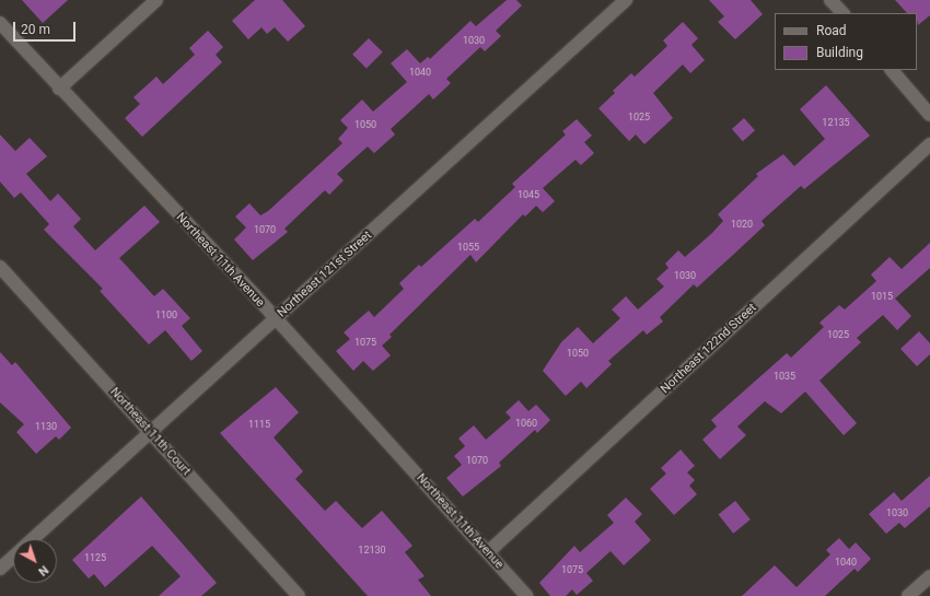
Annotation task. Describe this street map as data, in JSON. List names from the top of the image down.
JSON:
{
  "streets": {
    "street": [
      "Northeast 11th Avenue",
      "Northeast 121st Street",
      "Northeast 122nd Street",
      "Northeast 11th Court"
    ]
  },
  "crossings": [
    ["Northeast 11th Avenue", "Northeast 121st Street"],
    ["Northeast 11th Avenue", "Northeast 122nd Street"],
    ["Northeast 121st Street", "Northeast 11th Court"]
  ],
  "house_numbers": [
    "1030",
    "1040",
    "1025",
    "12135",
    "1050",
    "1045",
    "1020",
    "1070",
    "1055",
    "1030",
    "1015",
    "1100",
    "1025",
    "1075",
    "1050",
    "1035",
    "1060",
    "1115",
    "1130",
    "1070",
    "1030",
    "12130",
    "1125",
    "1040",
    "1075"
  ],
  "legend": ["Road", "Building"],
  "scale_bar": "20 m",
  "north": "bottom right"
}
